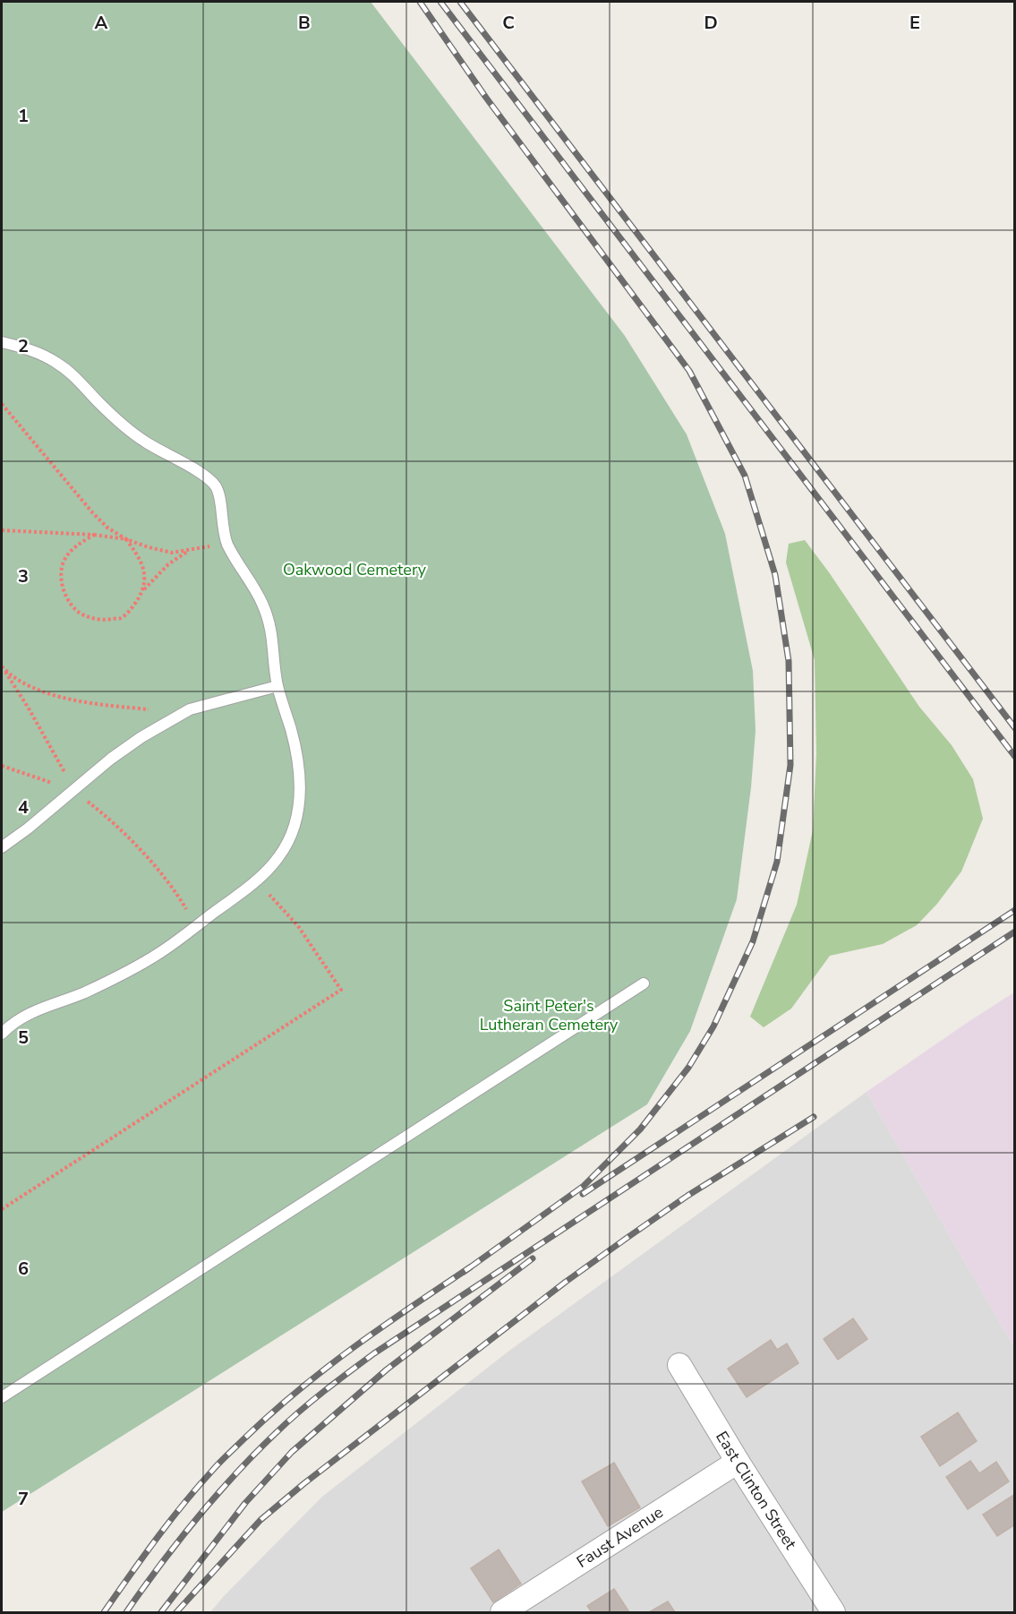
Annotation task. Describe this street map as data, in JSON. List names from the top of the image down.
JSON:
{
  "streets": {
    "street": ["East Clinton Street", "Faust Avenue"]
  },
  "crossings": [
    ["East Clinton Street", "Faust Avenue"]
  ],
  "parks": ["Oakwood Cemetery", "Saint Peter's Lutheran Cemetery"],
  "grid": {
    "columns": [
      "A",
      "B",
      "C",
      "D",
      "E"
    ],
    "rows": [
      "1",
      "2",
      "3",
      "4",
      "5",
      "6",
      "7"
    ]
  }
}
